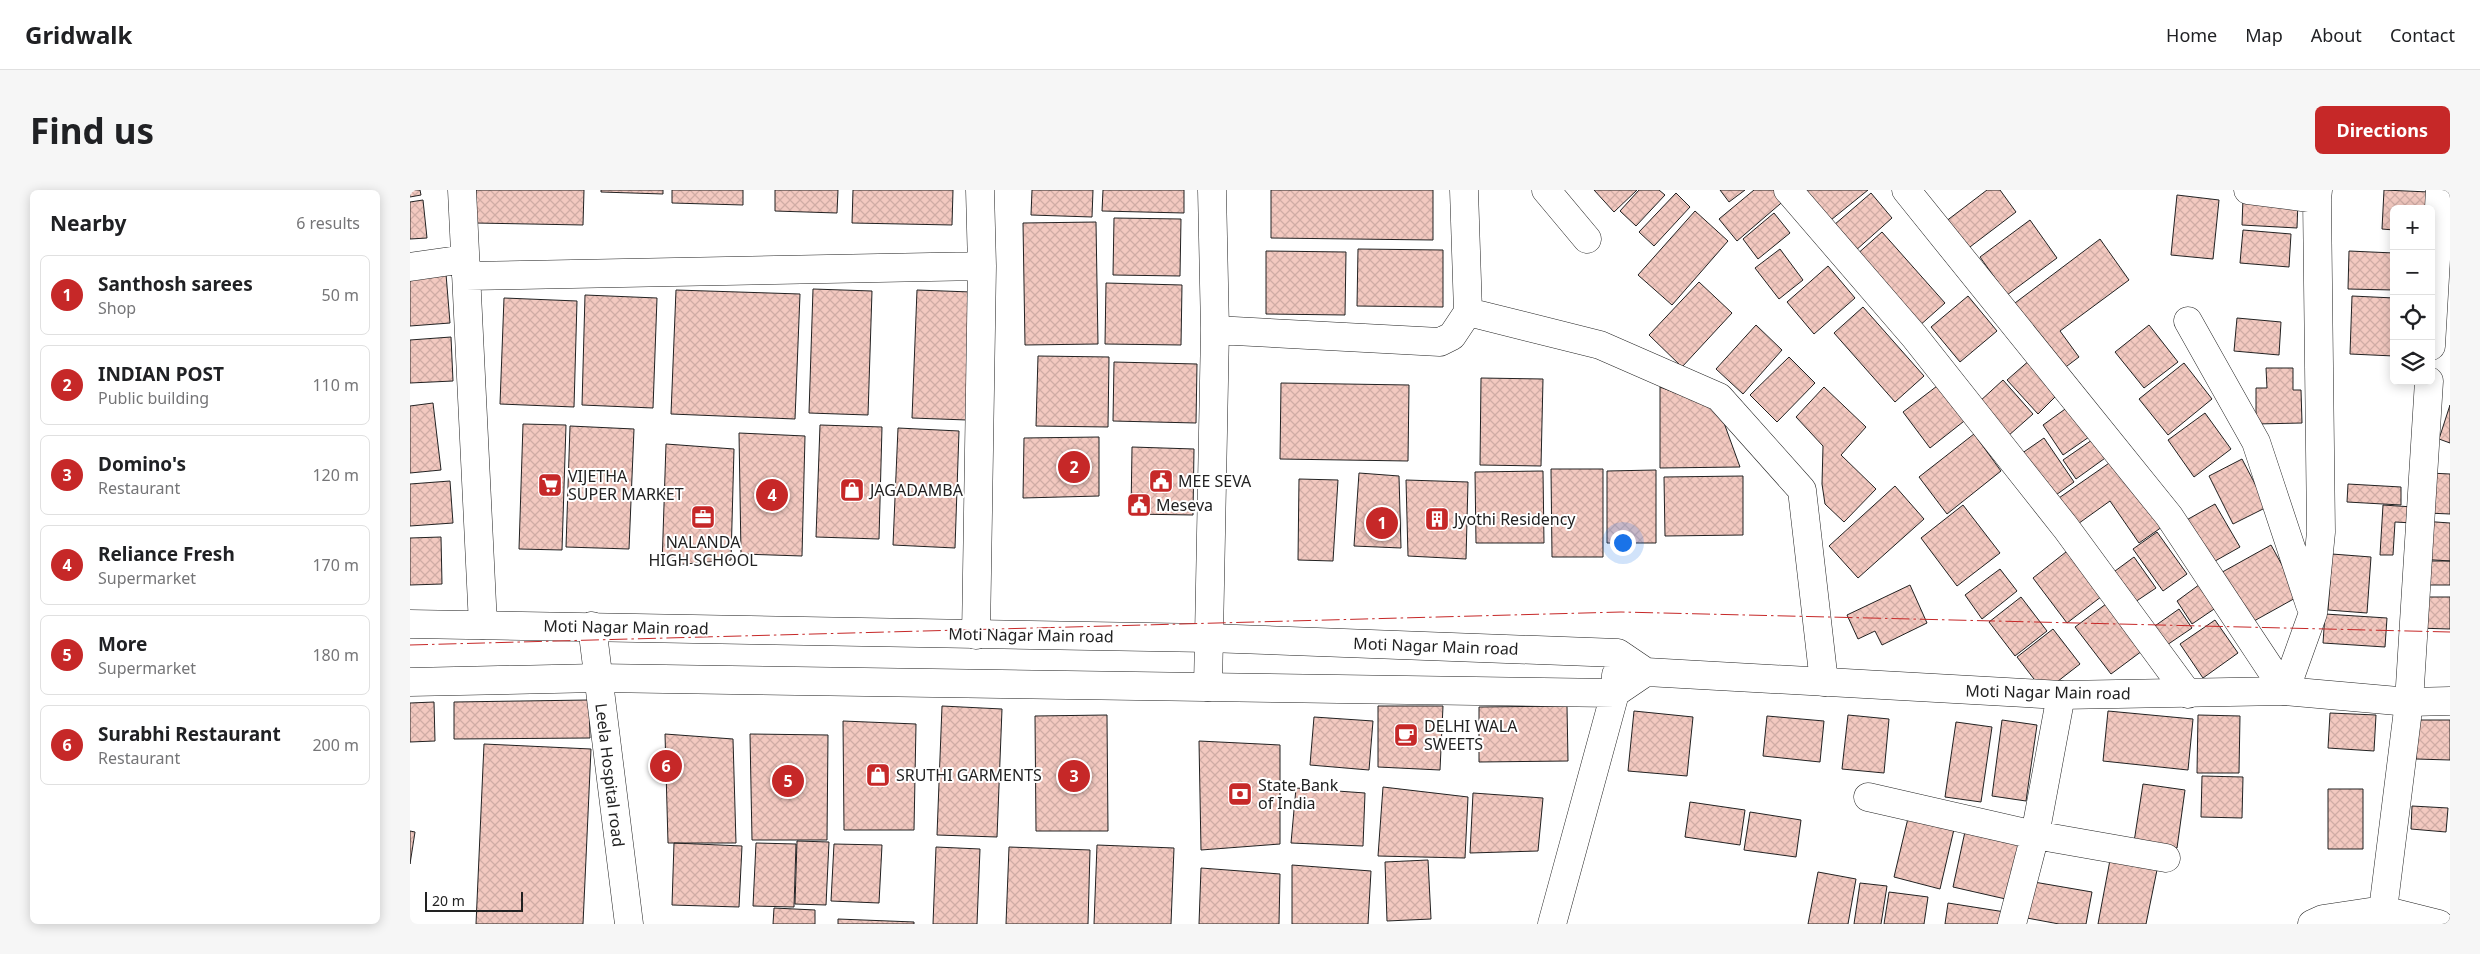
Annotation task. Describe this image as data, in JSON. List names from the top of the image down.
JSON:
{
  "streets": {
    "street": ["Moti Nagar Main road", "Leela Hospital road"]
  },
  "crossings": [
    ["Moti Nagar Main road", "Leela Hospital road"]
  ],
  "places": {
    "public building": ["MEE SEVA", "Meseva"],
    "supermarket": ["VIJETHA SUPER MARKET"],
    "shop": ["JAGADAMBA", "SRUTHI GARMENTS"],
    "office": ["NALANDA HIGH SCHOOL"],
    "building": ["Jyothi Residency"],
    "cafe": ["DELHI WALA SWEETS"],
    "bank": ["State Bank of India"]
  },
  "scale_bar": "20 m",
  "page": {
    "header": "Gridwalk",
    "nav": [
      "Home",
      "Map",
      "About",
      "Contact"
    ],
    "buttons": "Directions",
    "title": "Find us",
    "heading": ["Nearby", "6 results"],
    "map_buttons": ["+", "−"],
    "list": [
      {
        "mark": "1",
        "name": "Santhosh sarees",
        "note": "Shop",
        "value": "50 m"
      },
      {
        "mark": "2",
        "name": "INDIAN POST",
        "note": "Public building",
        "value": "110 m"
      },
      {
        "mark": "3",
        "name": "Domino's",
        "note": "Restaurant",
        "value": "120 m"
      },
      {
        "mark": "4",
        "name": "Reliance Fresh",
        "note": "Supermarket",
        "value": "170 m"
      },
      {
        "mark": "5",
        "name": "More",
        "note": "Supermarket",
        "value": "180 m"
      },
      {
        "mark": "6",
        "name": "Surabhi Restaurant",
        "note": "Restaurant",
        "value": "200 m"
      }
    ],
    "pins": [
      "2",
      "4",
      "1",
      "6",
      "3",
      "5"
    ],
    "scale": "20 m"
  }
}
